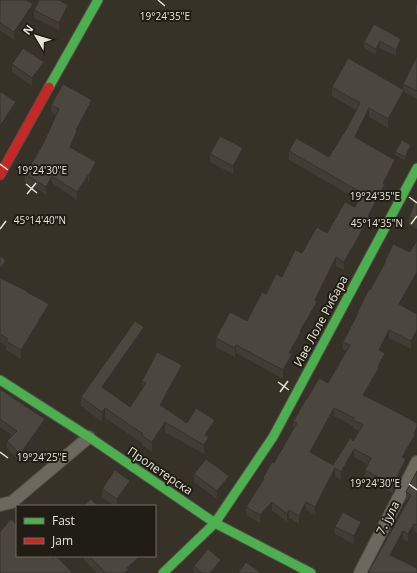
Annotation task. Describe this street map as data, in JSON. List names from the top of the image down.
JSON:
{
  "streets": {
    "street": ["Иве Лоле Рибара", "Пролетерска", "7. јула"]
  },
  "crossings": [
    ["Иве Лоле Рибара", "Пролетерска"]
  ],
  "legend": ["Fast", "Jam"],
  "north": "top left",
  "coordinates": [
    "19°24'35\"E",
    "19°24'30\"E",
    "45°14'40\"N",
    "45°14'35\"N",
    "19°24'25\"E"
  ]
}
